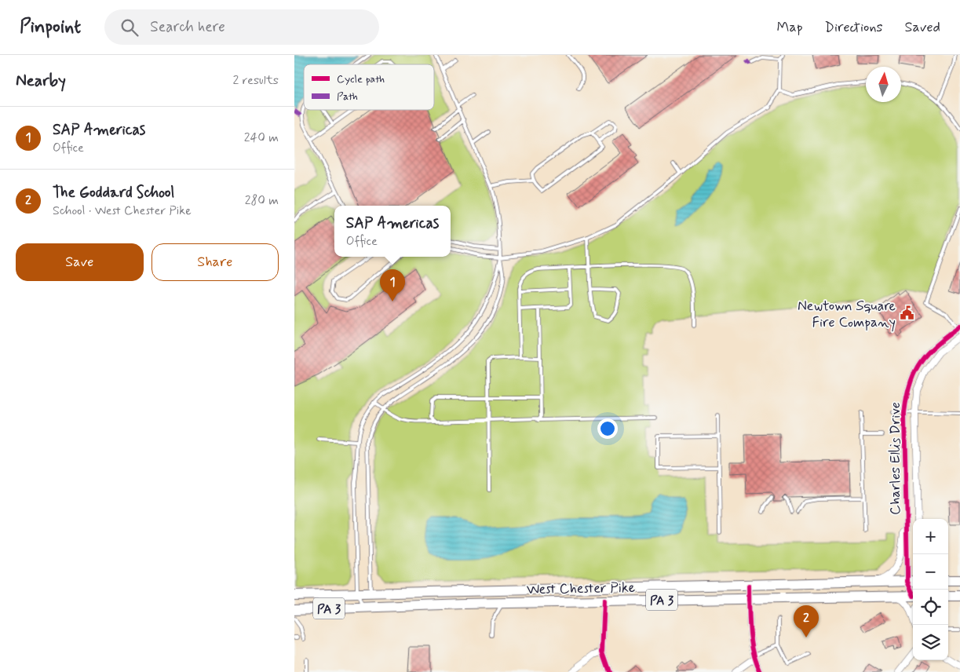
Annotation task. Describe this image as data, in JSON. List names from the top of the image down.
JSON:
{
  "streets": {
    "highway": ["West Chester Pike", "PA 3"],
    "street": ["Charles Ellis Drive"]
  },
  "crossings": [
    ["Charles Ellis Drive", "West Chester Pike"]
  ],
  "places": {
    "public building": ["Newtown Square Fire Company"]
  },
  "legend": ["Cycle path", "Path"],
  "north": "top",
  "page": {
    "header": "Pinpoint",
    "search": "Search here",
    "nav": ["Map", "Directions", "Saved"],
    "heading": ["Nearby", "2 results"],
    "list": [
      {
        "mark": "1",
        "name": "SAP Americas",
        "note": "Office",
        "value": "240 m"
      },
      {
        "mark": "2",
        "name": "The Goddard School",
        "note": "School · West Chester Pike",
        "value": "280 m"
      }
    ],
    "popup": ["SAP Americas", "Office"],
    "buttons": ["Save", "Share"],
    "pins": ["1", "2"],
    "map_buttons": ["+", "−"]
  }
}
